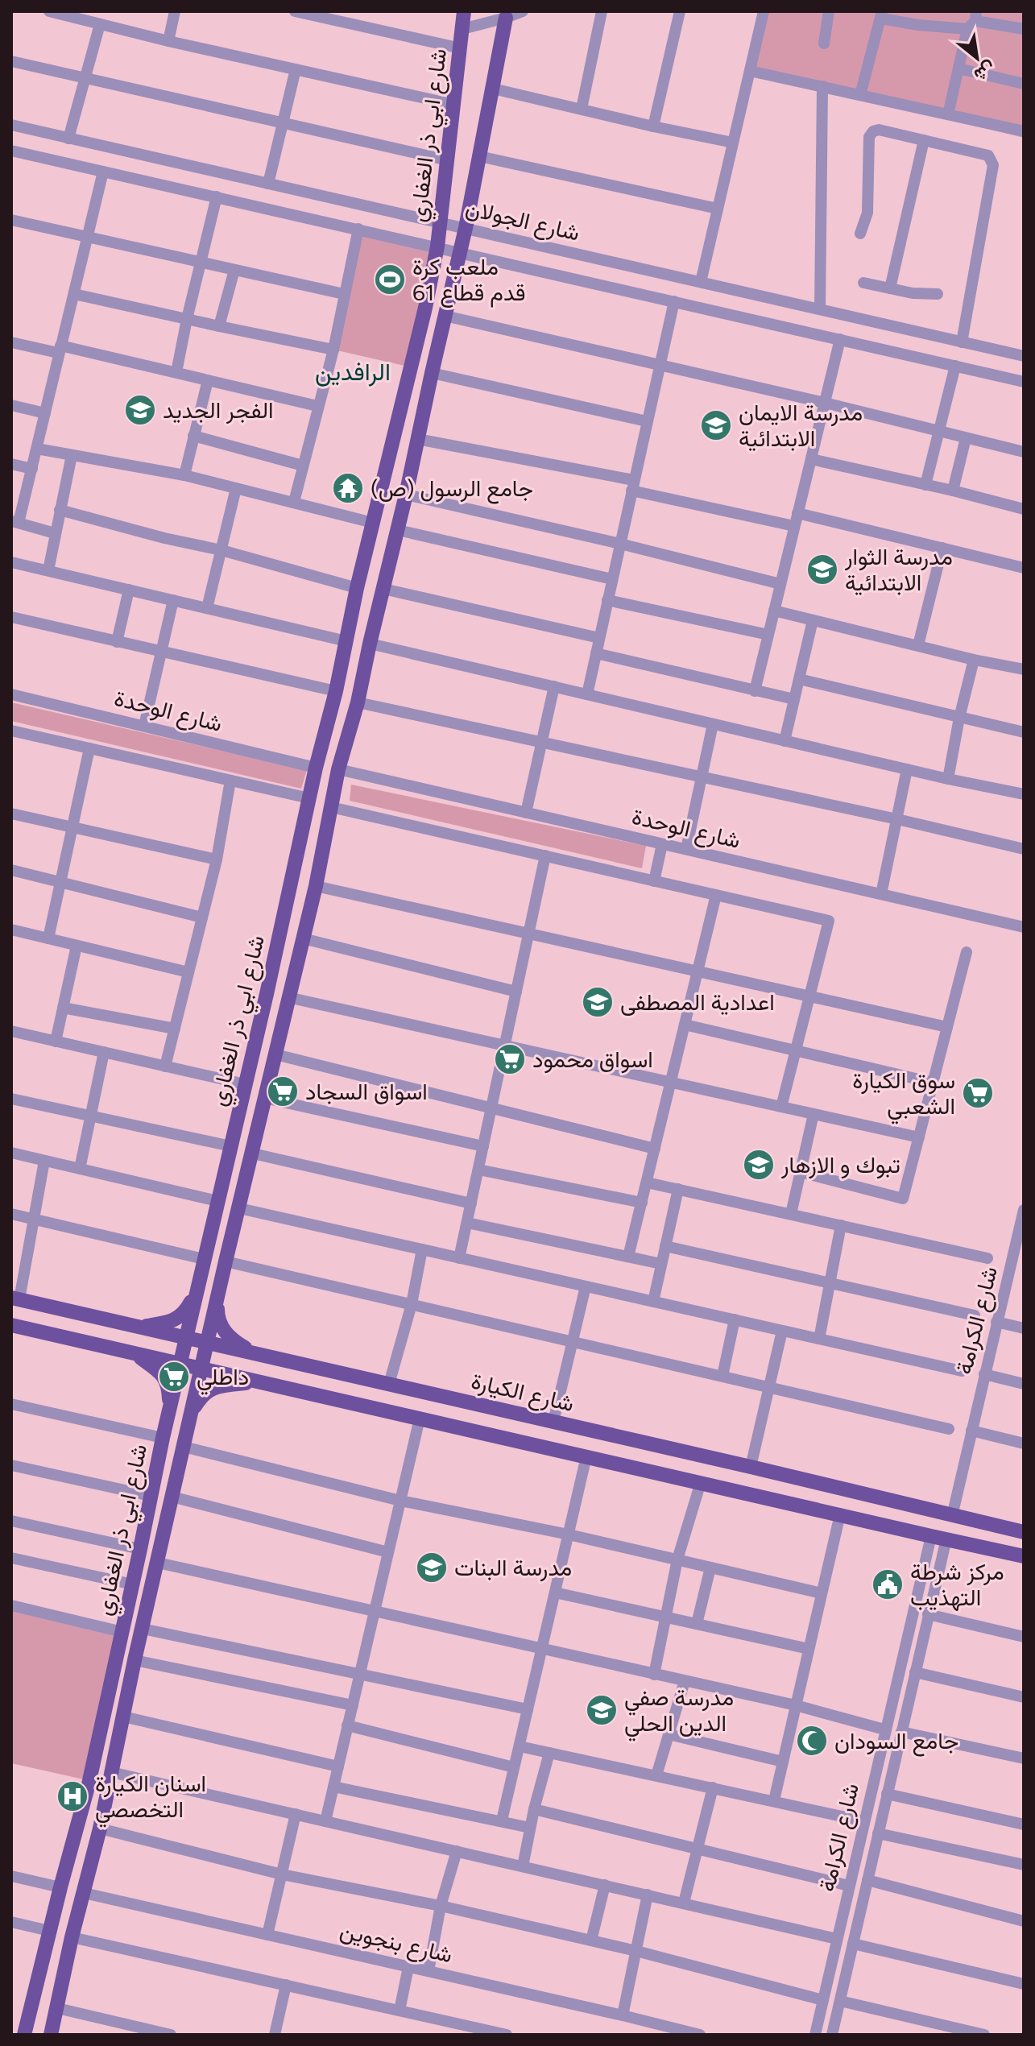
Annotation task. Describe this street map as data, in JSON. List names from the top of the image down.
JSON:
{
  "streets": {
    "main road": ["شارع ابي ذر الغفاري", "شارع الكيارة"],
    "street": [
      "شارع الجولان",
      "شارع الوحدة",
      "شارع الكرامة",
      "شارع بنجوين"
    ]
  },
  "crossings": [
    ["شارع ابي ذر الغفاري", "شارع الجولان"],
    ["شارع ابي ذر الغفاري", "شارع الوحدة"],
    ["شارع ابي ذر الغفاري", "شارع الكيارة"],
    ["شارع ابي ذر الغفاري", "شارع بنجوين"],
    ["شارع الكرامة", "شارع الكيارة"]
  ],
  "districts": ["الرافدين"],
  "places": {
    "sports": ["ملعب كرة قدم قطاع 61"],
    "school or university": [
      "الفجر الجديد",
      "مدرسة الايمان الابتدائية",
      "مدرسة الثوار الابتدائية",
      "اعدادية المصطفى",
      "تبوك و الازهار",
      "مدرسة البنات",
      "مدرسة صفي الدين الحلي"
    ],
    "temple": ["جامع الرسول (ص)"],
    "supermarket": [
      "اسواق محمود",
      "اسواق السجاد",
      "سوق الكيارة الشعبي",
      "داطلي"
    ],
    "public building": ["مركز شرطة التهذيب"],
    "mosque": ["جامع السودان"],
    "hospital": ["اسنان الكيارة التخصصي"]
  },
  "north": "bottom right"
}
